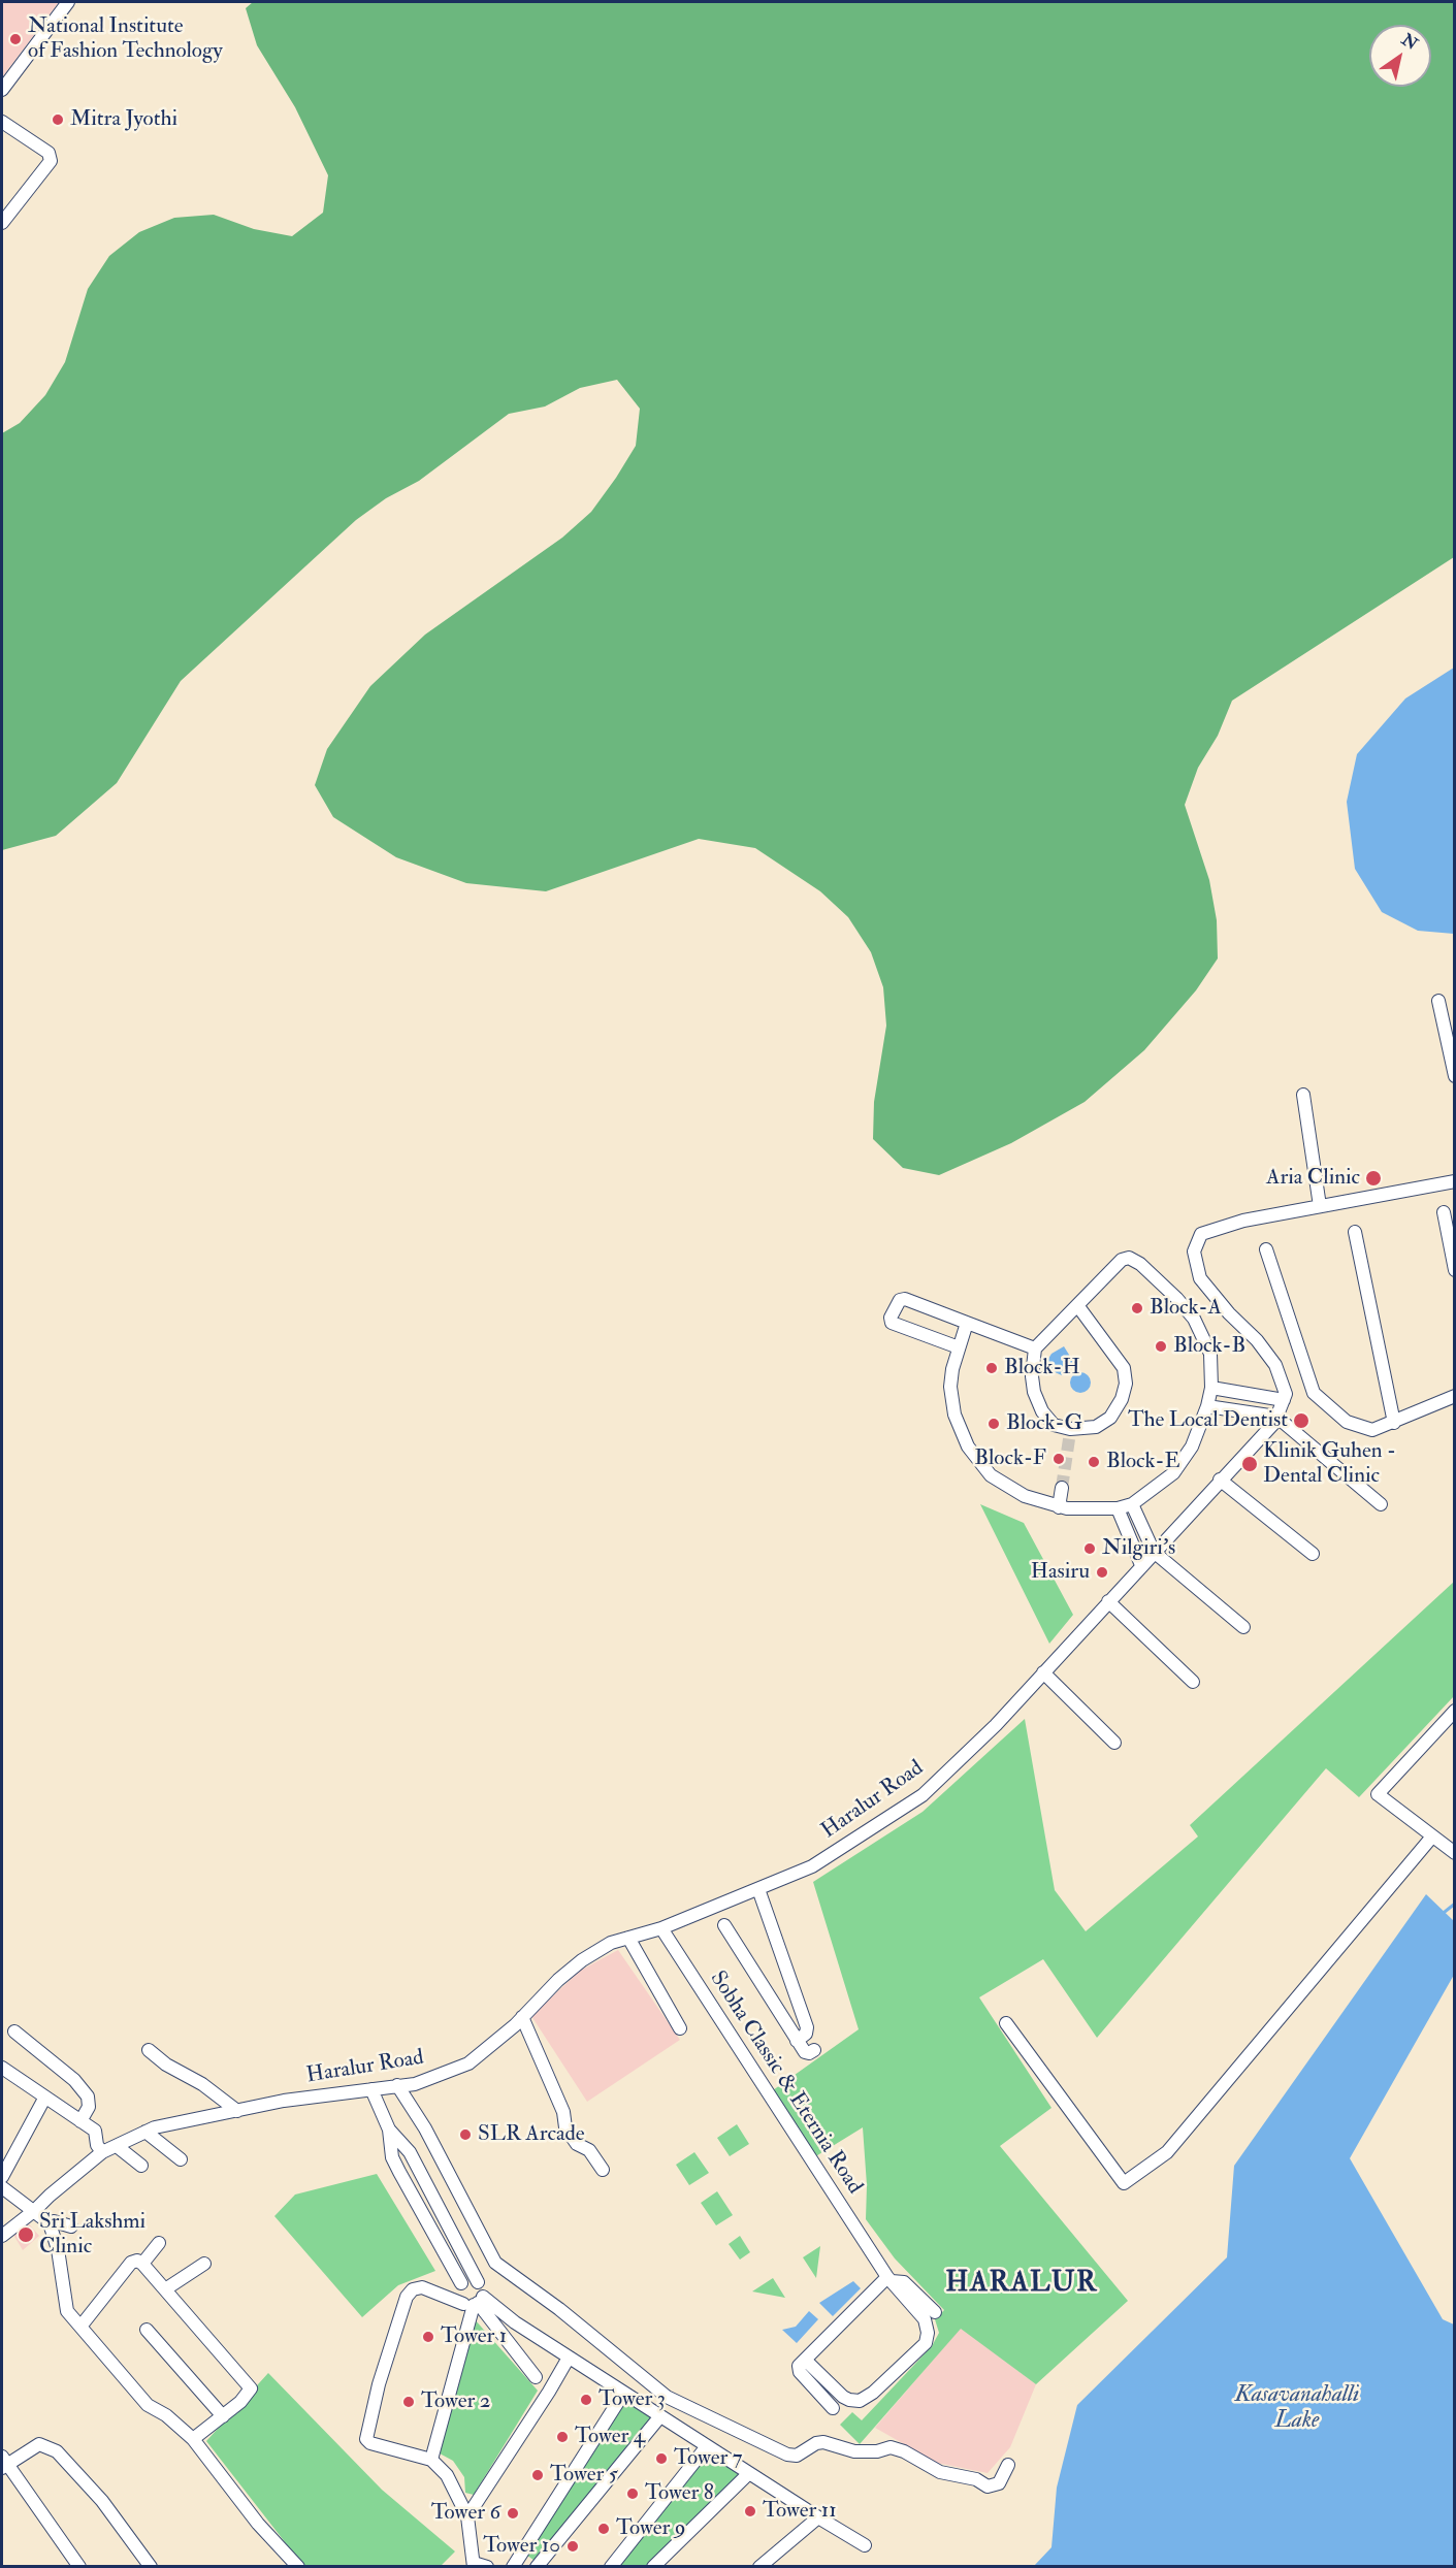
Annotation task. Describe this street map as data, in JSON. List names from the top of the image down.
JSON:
{
  "streets": {
    "street": ["Haralur Road", "Sobha Classic & Eternia Road"]
  },
  "crossings": [
    ["Haralur Road", "Sobha Classic & Eternia Road"]
  ],
  "districts": ["HARALUR"],
  "water": ["Kasavanahalli Lake"],
  "places": [
    "National Institute of Fashion Technology",
    "Mitra Jyothi",
    "Aria Clinic",
    "Block-A",
    "Block-B",
    "Block-H",
    "The Local Dentist",
    "Block-G",
    "Block-F",
    "Block-E",
    "Klinik Guhen - Dental Clinic",
    "Nilgiri's",
    "Hasiru",
    "SLR Arcade",
    "Sri Lakshmi Clinic",
    "Tower 1",
    "Tower 3",
    "Tower 2",
    "Tower 4",
    "Tower 7",
    "Tower 5",
    "Tower 8",
    "Tower 11",
    "Tower 6",
    "Tower 9",
    "Tower 10"
  ],
  "north": "top right"
}
